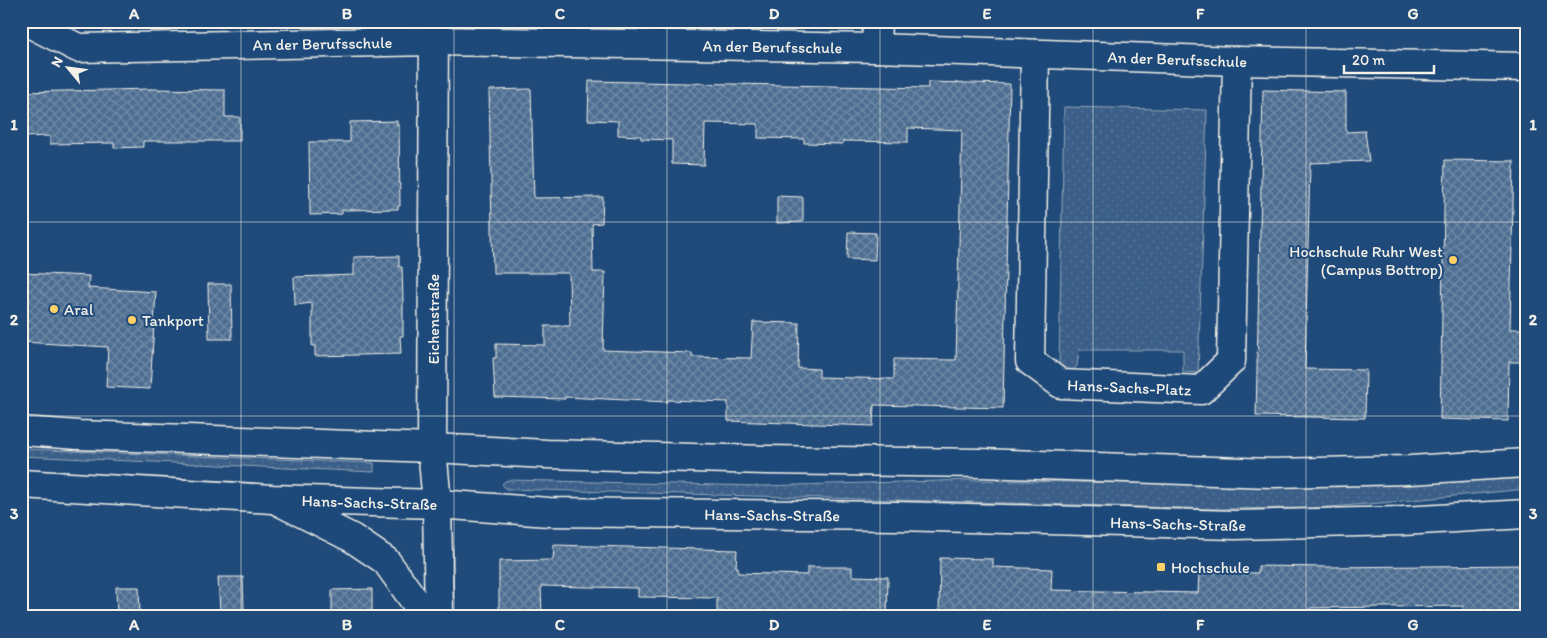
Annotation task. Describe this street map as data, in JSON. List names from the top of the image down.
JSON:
{
  "streets": {
    "main road": [
      "An der Berufsschule",
      "Eichenstraße",
      "Hans-Sachs-Platz",
      "Hans-Sachs-Straße"
    ]
  },
  "crossings": [
    ["An der Berufsschule", "Eichenstraße"],
    ["An der Berufsschule", "Hans-Sachs-Platz"],
    ["Eichenstraße", "Hans-Sachs-Straße"]
  ],
  "places": {
    "other": ["Hochschule Ruhr West (Campus Bottrop)", "Aral", "Tankport"],
    "transit": ["Hochschule"]
  },
  "scale_bar": "20 m",
  "north": "top left",
  "grid": {
    "columns": [
      "A",
      "B",
      "C",
      "D",
      "E",
      "F",
      "G"
    ],
    "rows": ["1", "2", "3"]
  }
}
